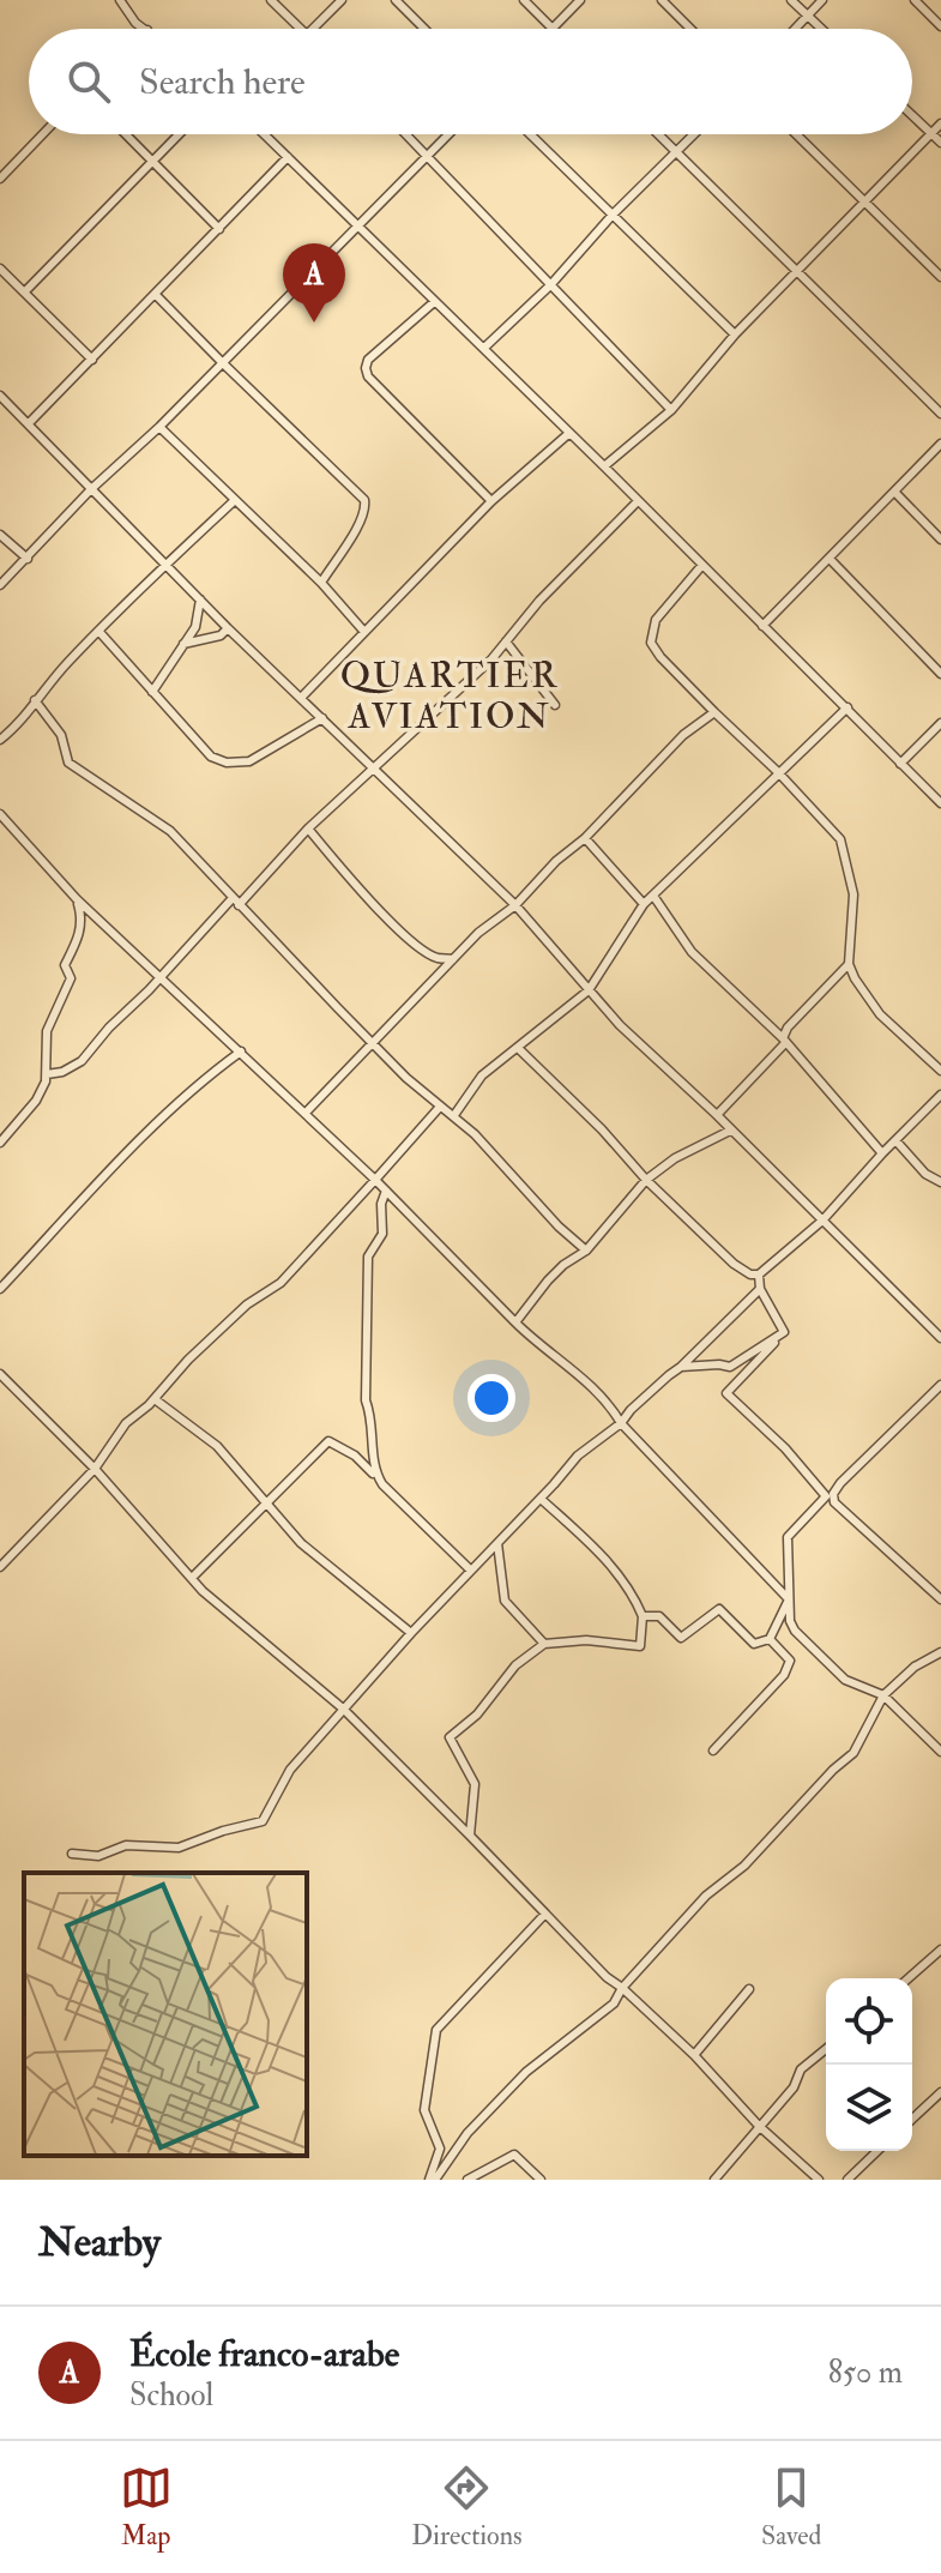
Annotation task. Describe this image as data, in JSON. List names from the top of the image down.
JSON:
{
  "districts": ["QUARTIER AVIATION"],
  "page": {
    "search": "Search here",
    "pins": "A",
    "heading": "Nearby",
    "list": [
      {
        "mark": "A",
        "name": "École franco-arabe",
        "note": "School",
        "value": "850 m"
      }
    ],
    "nav": ["Map", "Directions", "Saved"]
  }
}
